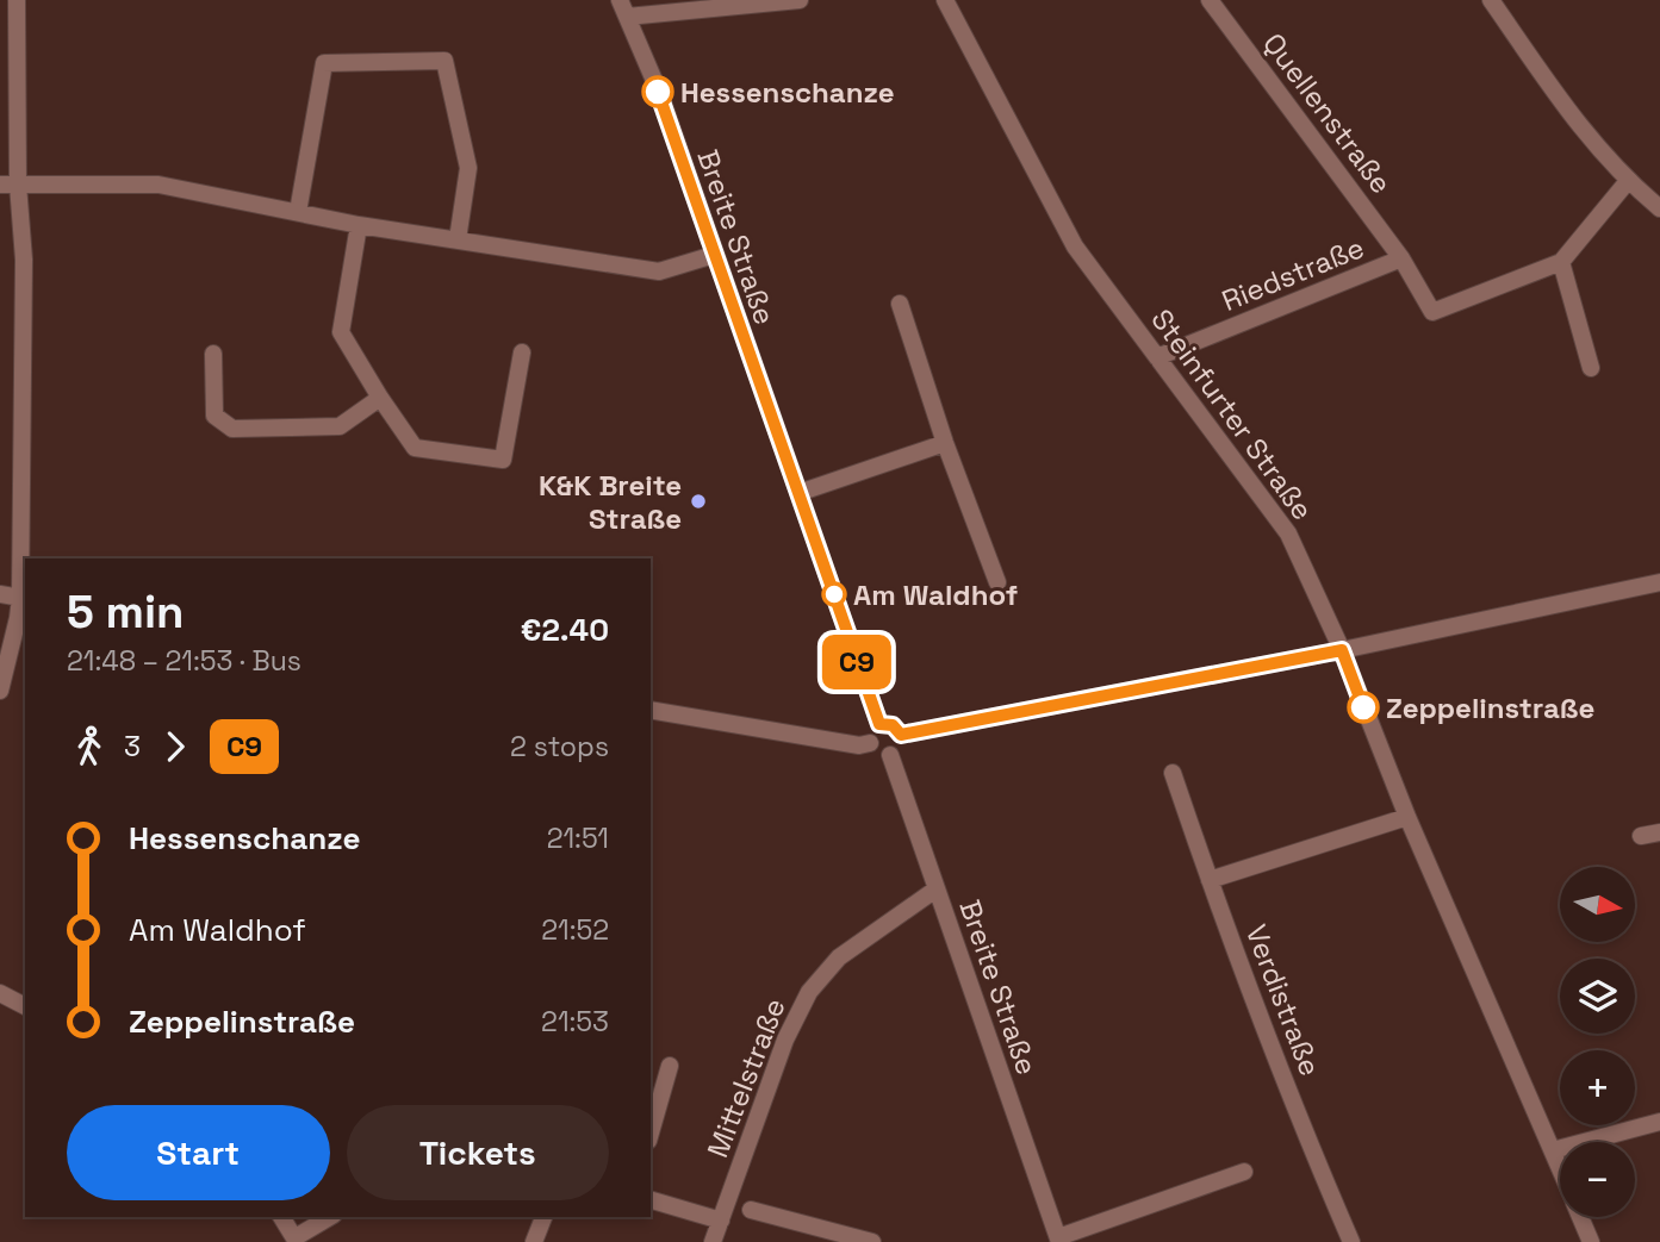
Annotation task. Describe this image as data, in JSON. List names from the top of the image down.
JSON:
{
  "streets": {
    "street": [
      "Quellenstraße",
      "Breite Straße",
      "Riedstraße",
      "Steinfurter Straße",
      "Verdistraße",
      "Mittelstraße"
    ]
  },
  "crossings": [
    ["Quellenstraße", "Riedstraße"],
    ["Breite Straße", "Mittelstraße"],
    ["Riedstraße", "Steinfurter Straße"]
  ],
  "places": [
    "Hessenschanze",
    "K&K Breite Straße",
    "Am Waldhof",
    "Zeppelinstraße"
  ],
  "lines": ["bus line C9"],
  "north": "right",
  "page": {
    "on_map": "C9",
    "heading": ["5 min", "21:48 – 21:53 · Bus", "€2.40"],
    "legs": ["3", "C9", "2 stops"],
    "list": [
      {
        "name": "Hessenschanze",
        "value": "21:51"
      },
      {
        "name": "Am Waldhof",
        "value": "21:52"
      },
      {
        "name": "Zeppelinstraße",
        "value": "21:53"
      }
    ],
    "map_buttons": ["+", "−"],
    "buttons": ["Start", "Tickets"]
  }
}
